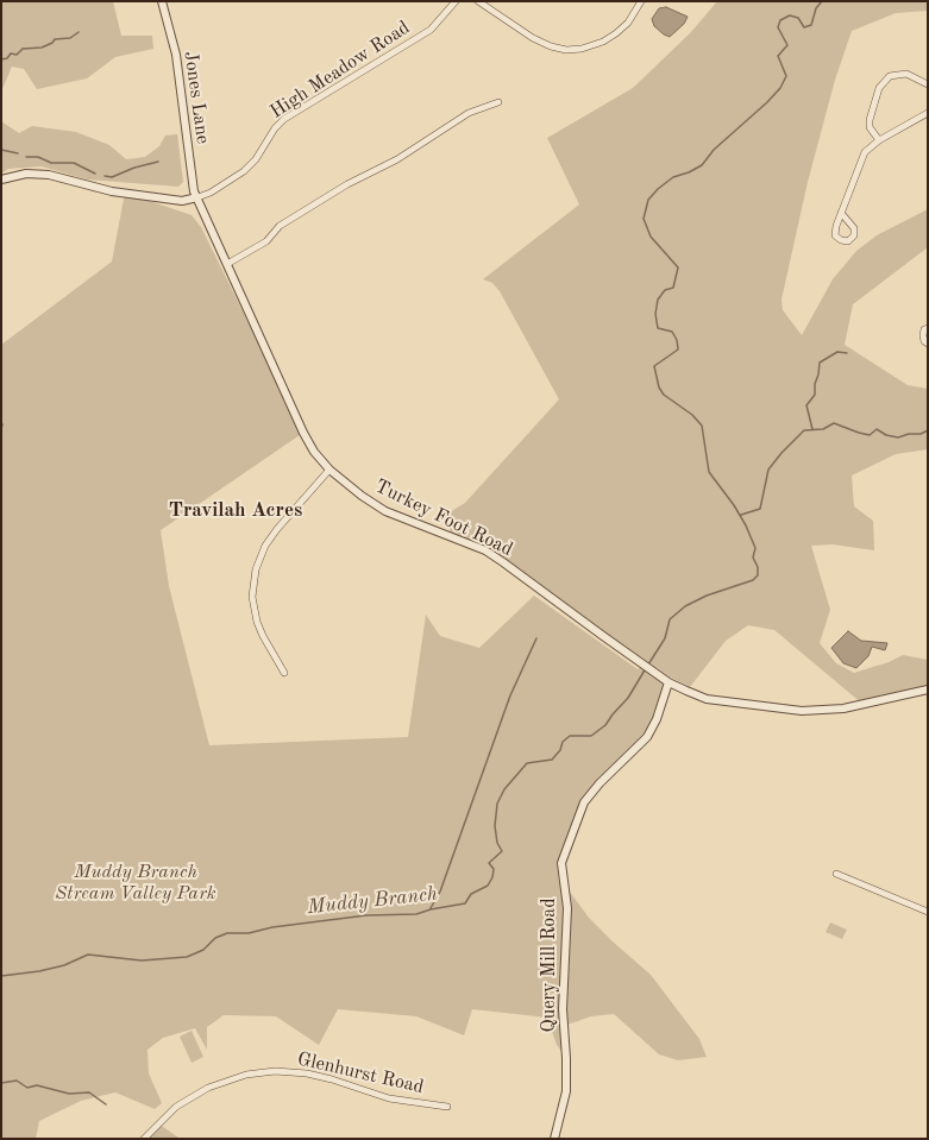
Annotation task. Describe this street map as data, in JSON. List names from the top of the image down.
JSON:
{
  "streets": {
    "street": [
      "High Meadow Road",
      "Jones Lane",
      "Turkey Foot Road",
      "Query Mill Road",
      "Glenhurst Road"
    ]
  },
  "crossings": [
    ["High Meadow Road", "Jones Lane"],
    ["High Meadow Road", "Turkey Foot Road"],
    ["Jones Lane", "Turkey Foot Road"],
    ["Turkey Foot Road", "Query Mill Road"]
  ],
  "districts": ["Travilah Acres"],
  "water": ["Muddy Branch"],
  "parks": ["Muddy Branch Stream Valley Park"]
}
